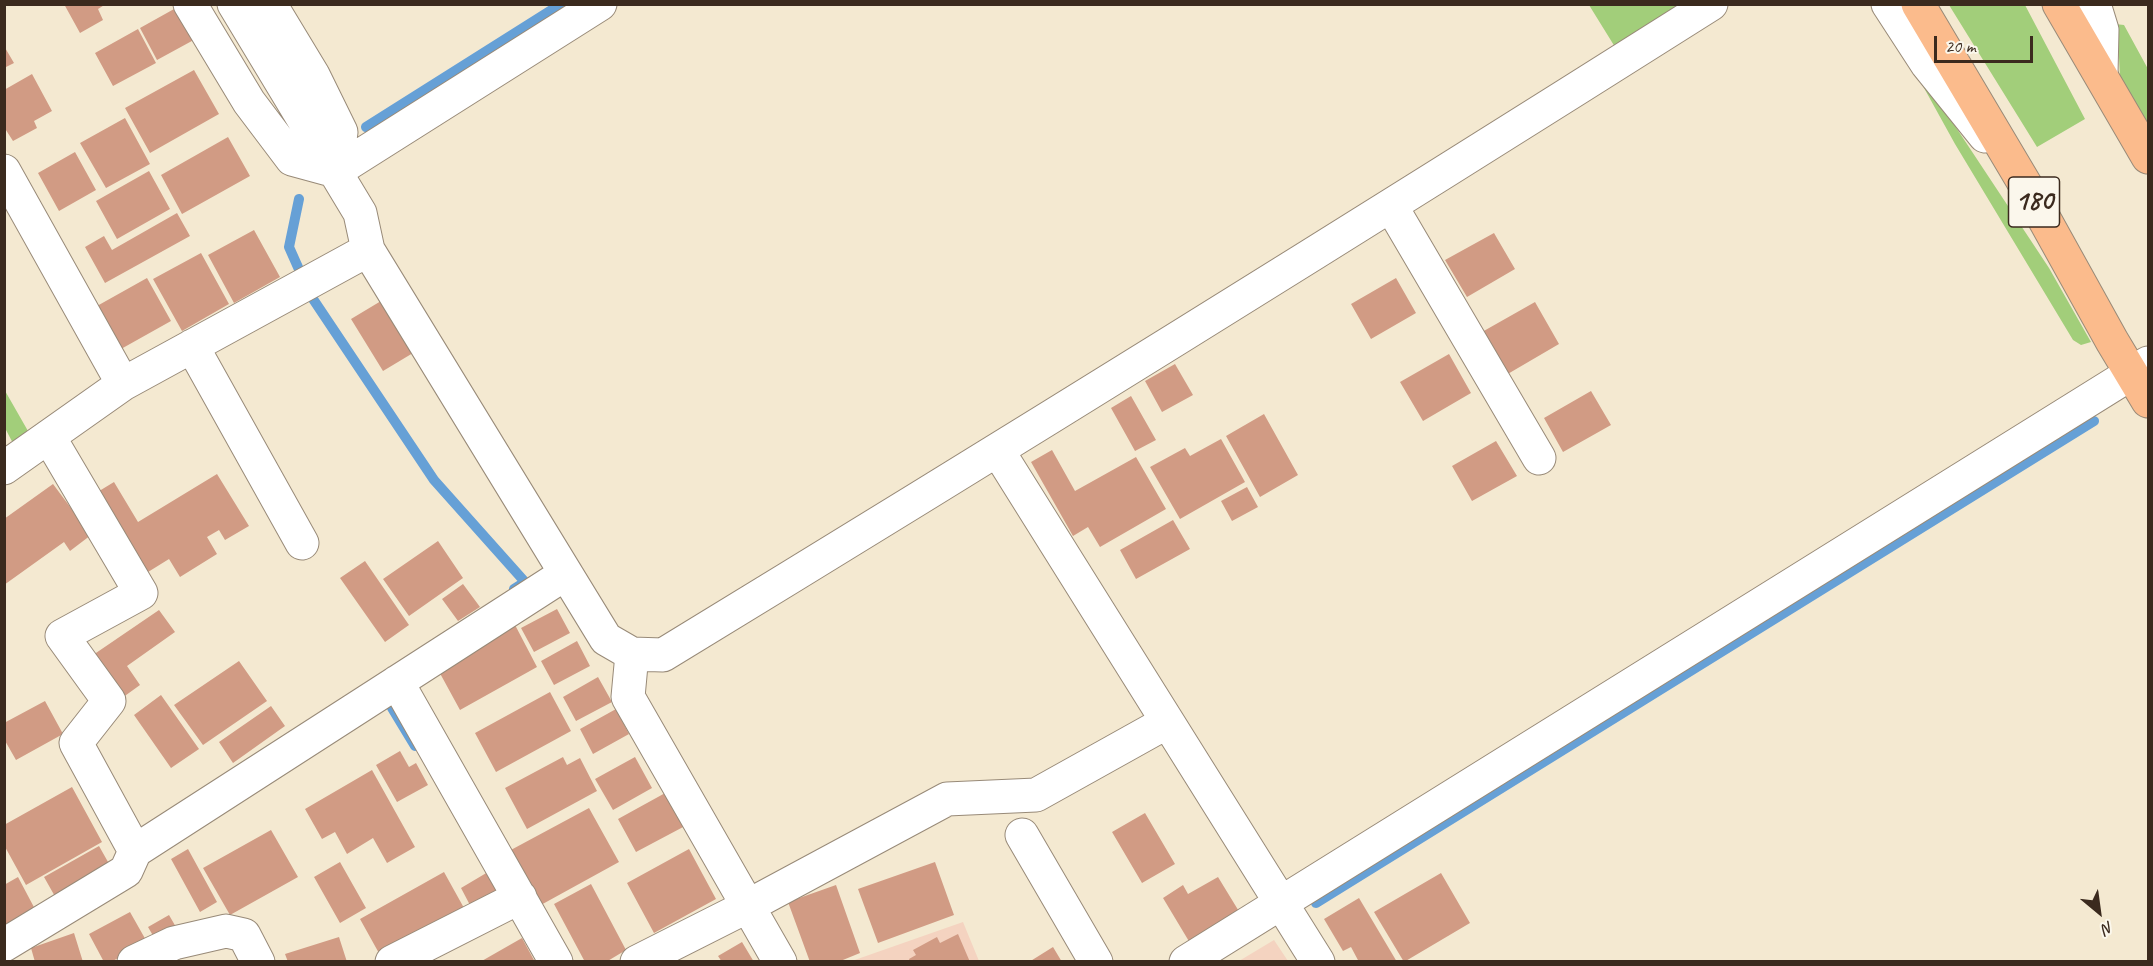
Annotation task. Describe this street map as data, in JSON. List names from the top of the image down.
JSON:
{
  "streets": {
    "highway": ["180"]
  },
  "scale_bar": "20 m",
  "north": "bottom right"
}
